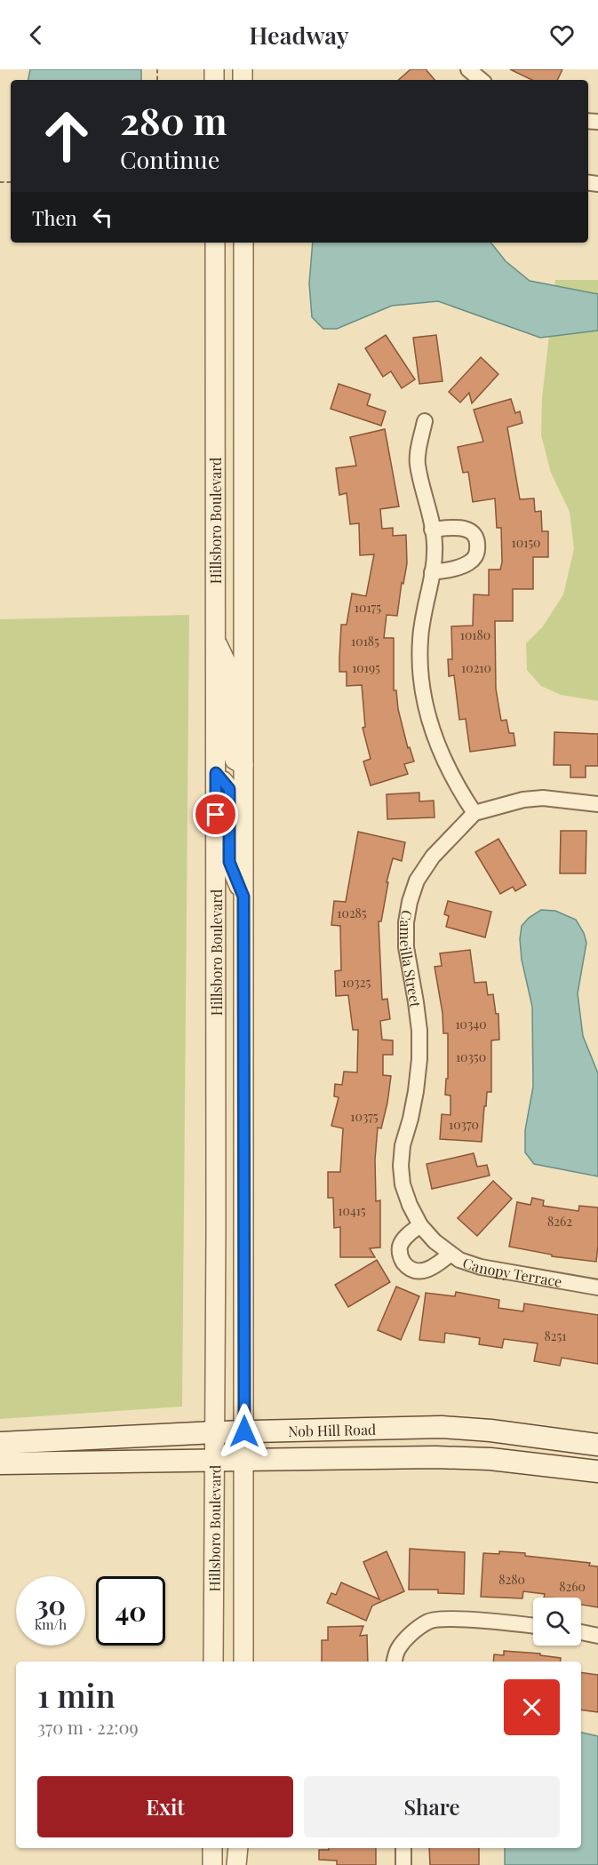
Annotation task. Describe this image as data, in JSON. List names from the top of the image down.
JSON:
{
  "streets": {
    "main road": ["Nob Hill Road"],
    "street": ["Hillsboro Boulevard", "Cameilla Street", "Canopy Terrace"]
  },
  "crossings": [
    ["Hillsboro Boulevard", "Nob Hill Road"],
    ["Cameilla Street", "Canopy Terrace"]
  ],
  "house_numbers": [
    "10150",
    "10175",
    "10180",
    "10185",
    "10195",
    "10210",
    "10285",
    "10325",
    "10340",
    "10350",
    "10375",
    "10370",
    "10415",
    "8262",
    "8251",
    "8280",
    "8260"
  ],
  "page": {
    "header": "Headway",
    "turn": ["280 m", "Continue"],
    "then": "Then",
    "speed": "30 km/h",
    "limit": "40",
    "heading": ["1 min", "370 m · 22:09"],
    "buttons": ["Exit", "Share"]
  }
}
